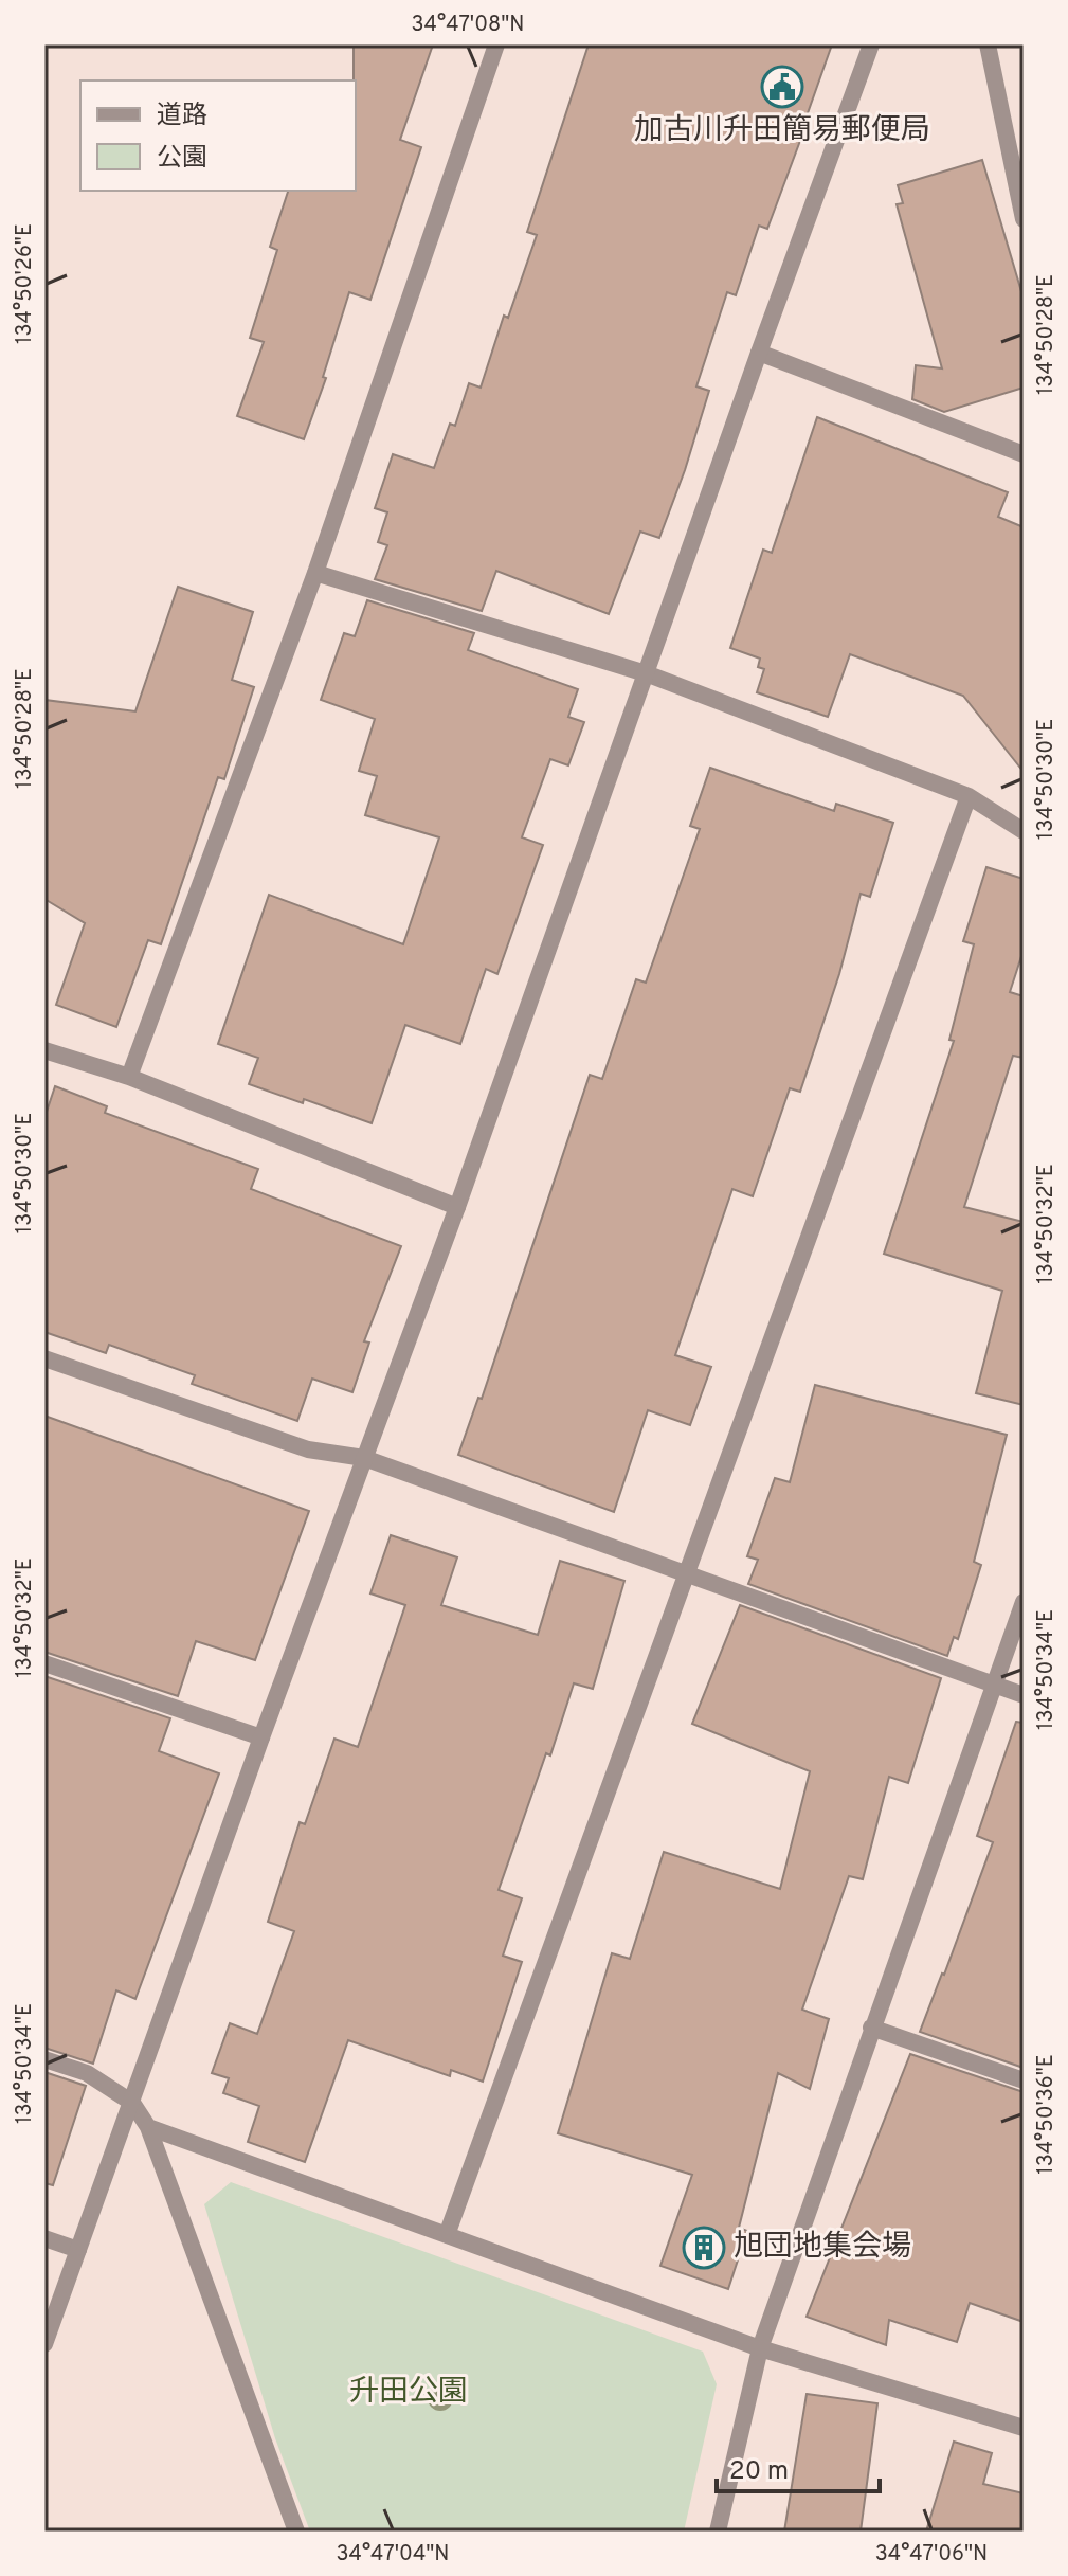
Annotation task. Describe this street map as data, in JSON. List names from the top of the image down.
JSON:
{
  "parks": ["升田公園"],
  "places": {
    "public building": ["加古川升田簡易郵便局"],
    "building": ["旭団地集会場"]
  },
  "legend": ["道路", "公園"],
  "scale_bar": "20 m",
  "coordinates": [
    "34°47'08\"N",
    "134°50'26\"E",
    "134°50'28\"E",
    "134°50'30\"E",
    "134°50'32\"E",
    "134°50'34\"E",
    "134°50'36\"E",
    "34°47'04\"N",
    "34°47'06\"N"
  ]
}
